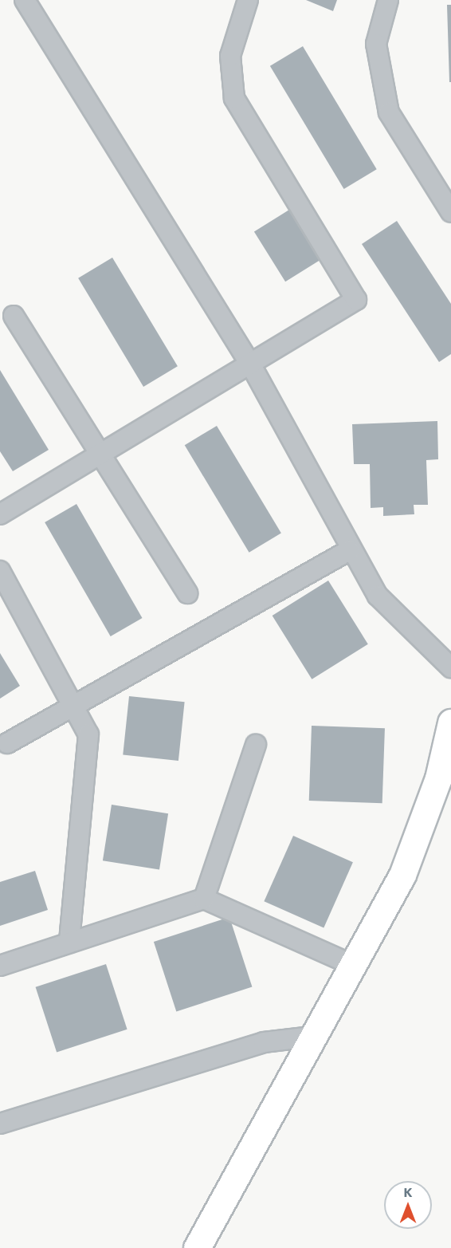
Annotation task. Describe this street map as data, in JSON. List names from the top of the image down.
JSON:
{
  "north": "top"
}
